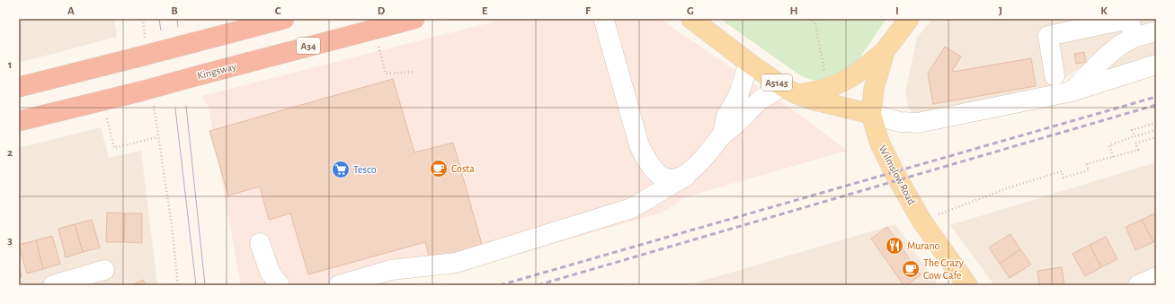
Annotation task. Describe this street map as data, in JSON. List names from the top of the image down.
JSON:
{
  "streets": {
    "highway": ["A34", "Kingsway"],
    "main road": ["A5145", "Wilmslow Road"]
  },
  "crossings": [
    ["A5145", "Wilmslow Road"]
  ],
  "places": {
    "cafe": ["Costa", "The Crazy Cow Cafe"],
    "supermarket": ["Tesco"],
    "restaurant": ["Murano"]
  },
  "grid": {
    "columns": [
      "A",
      "B",
      "C",
      "D",
      "E",
      "F",
      "G",
      "H",
      "I",
      "J",
      "K"
    ],
    "rows": ["1", "2", "3"]
  }
}
